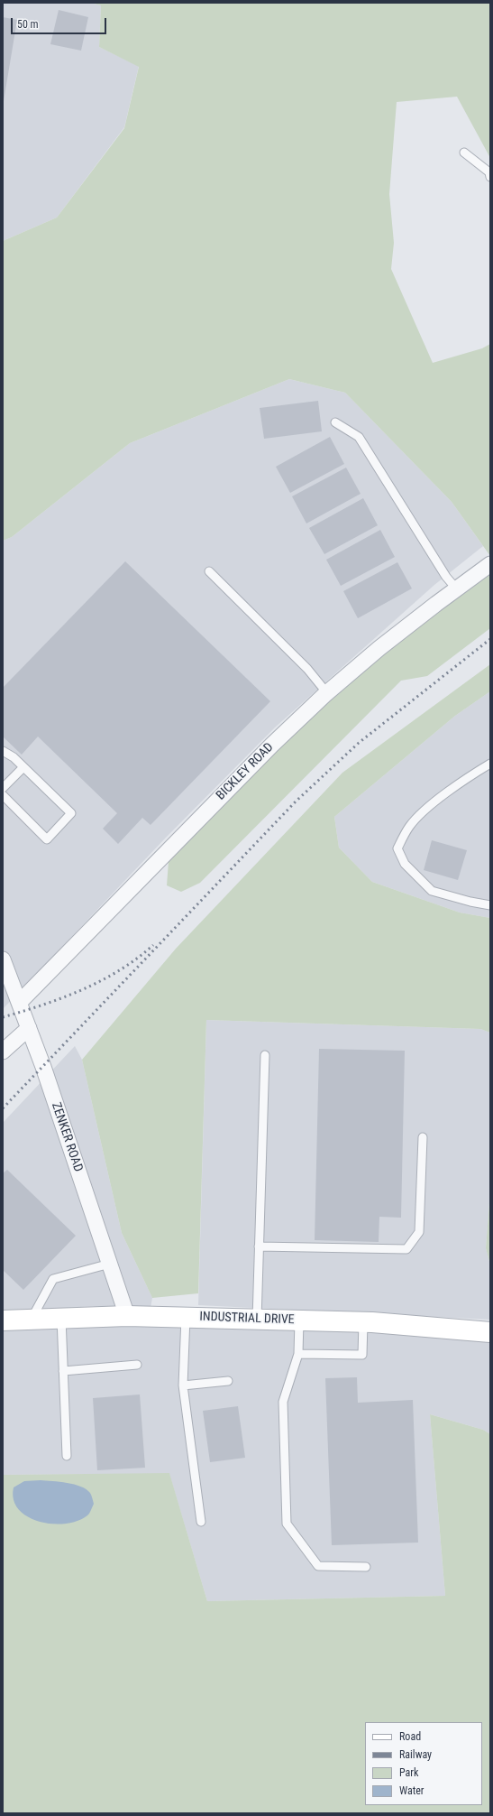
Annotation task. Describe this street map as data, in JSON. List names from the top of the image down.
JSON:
{
  "streets": {
    "street": ["BICKLEY ROAD", "ZENKER ROAD", "INDUSTRIAL DRIVE"]
  },
  "crossings": [
    ["BICKLEY ROAD", "ZENKER ROAD"],
    ["ZENKER ROAD", "INDUSTRIAL DRIVE"]
  ],
  "legend": [
    "Road",
    "Railway",
    "Park",
    "Water"
  ],
  "scale_bar": "50 m"
}
